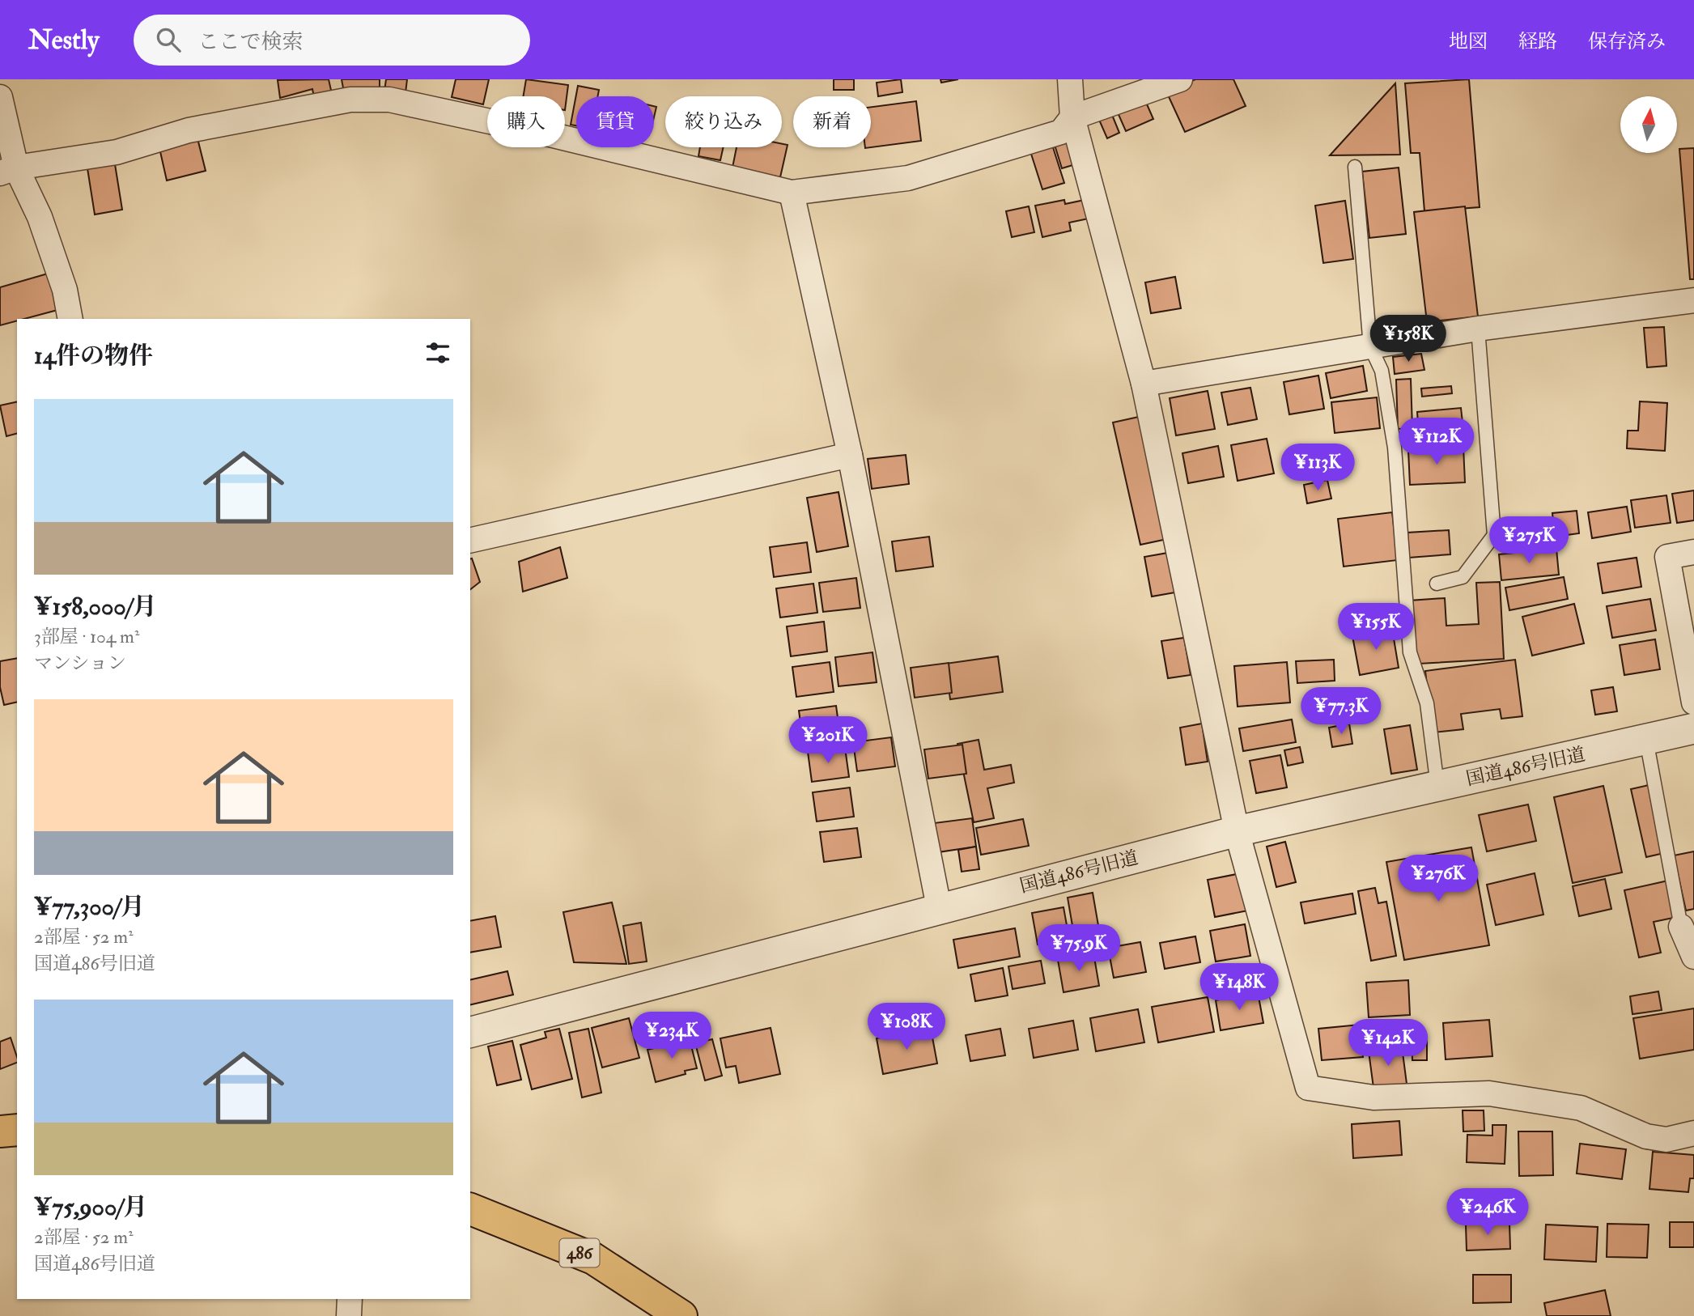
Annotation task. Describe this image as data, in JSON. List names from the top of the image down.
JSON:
{
  "streets": {
    "highway": ["486"],
    "street": ["国道486号旧道"]
  },
  "north": "top",
  "page": {
    "header": "Nestly",
    "search": "ここで検索",
    "nav": ["地図", "経路", "保存済み"],
    "chip": [
      "購入",
      "賃貸",
      "絞り込み",
      "新着"
    ],
    "price": [
      "¥158K",
      "¥112K",
      "¥113K",
      "¥275K",
      "¥155K",
      "¥77.3K",
      "¥201K",
      "¥276K",
      "¥75.9K",
      "¥148K",
      "¥108K",
      "¥234K",
      "¥142K",
      "¥246K"
    ],
    "heading": "14件の物件",
    "list": [
      {
        "name": "¥158,000/月",
        "note": "3部屋 · 104 m² · マンション"
      },
      {
        "name": "¥77,300/月",
        "note": "2部屋 · 52 m² · 国道486号旧道"
      },
      {
        "name": "¥75,900/月",
        "note": "2部屋 · 52 m² · 国道486号旧道"
      }
    ]
  }
}
